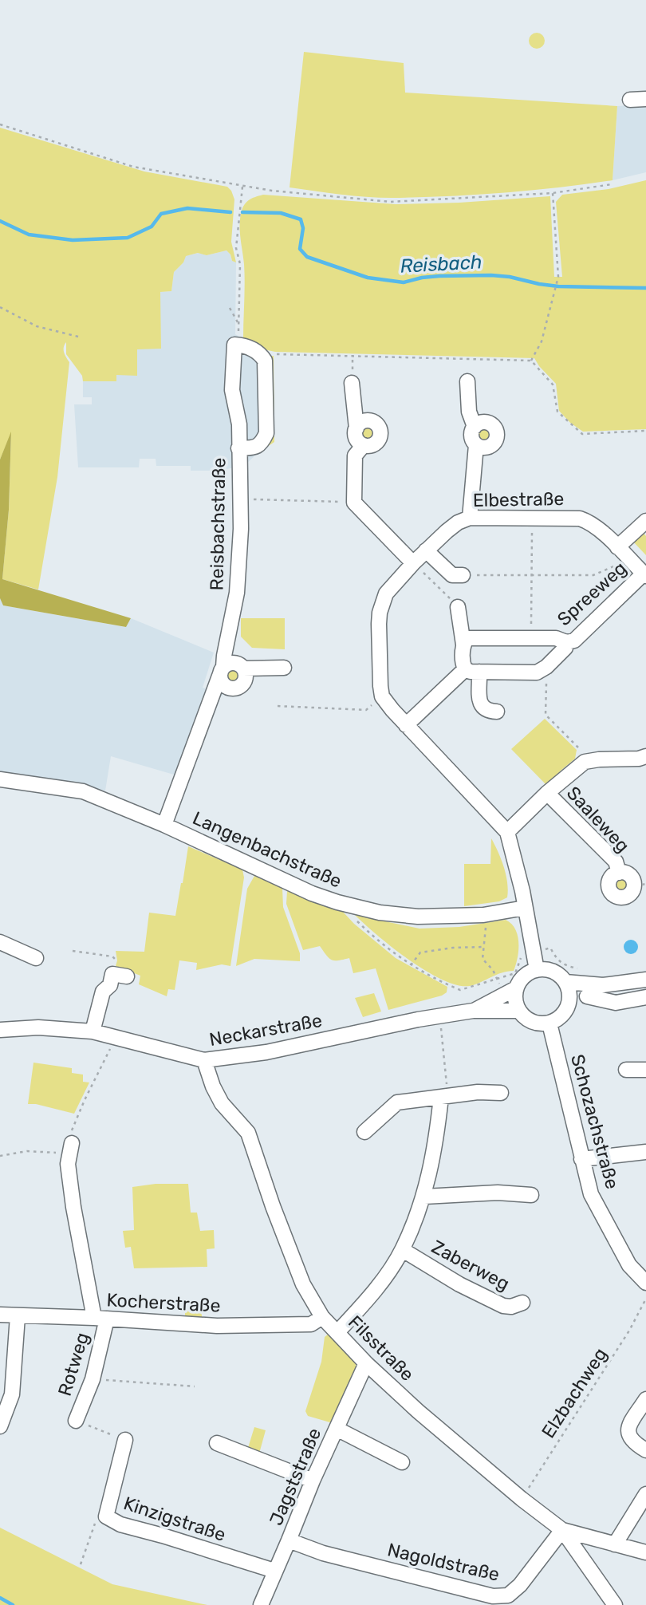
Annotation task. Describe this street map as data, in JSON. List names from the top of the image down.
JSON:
{
  "streets": {
    "street": [
      "Elbestraße",
      "Reisbachstraße",
      "Spreeweg",
      "Saaleweg",
      "Langenbachstraße",
      "Neckarstraße",
      "Schozachstraße",
      "Zaberweg",
      "Kocherstraße",
      "Filsstraße",
      "Rotweg",
      "Jagststraße",
      "Kinzigstraße",
      "Nagoldstraße"
    ],
    "path": ["Elzbachweg"]
  },
  "crossings": [
    ["Elbestraße", "Spreeweg"],
    ["Reisbachstraße", "Langenbachstraße"],
    ["Neckarstraße", "Schozachstraße"],
    ["Neckarstraße", "Filsstraße"],
    ["Kocherstraße", "Filsstraße"],
    ["Kocherstraße", "Rotweg"],
    ["Filsstraße", "Elzbachweg"],
    ["Filsstraße", "Jagststraße"],
    ["Filsstraße", "Nagoldstraße"],
    ["Jagststraße", "Kinzigstraße"],
    ["Jagststraße", "Nagoldstraße"]
  ],
  "water": ["Reisbach"]
}
